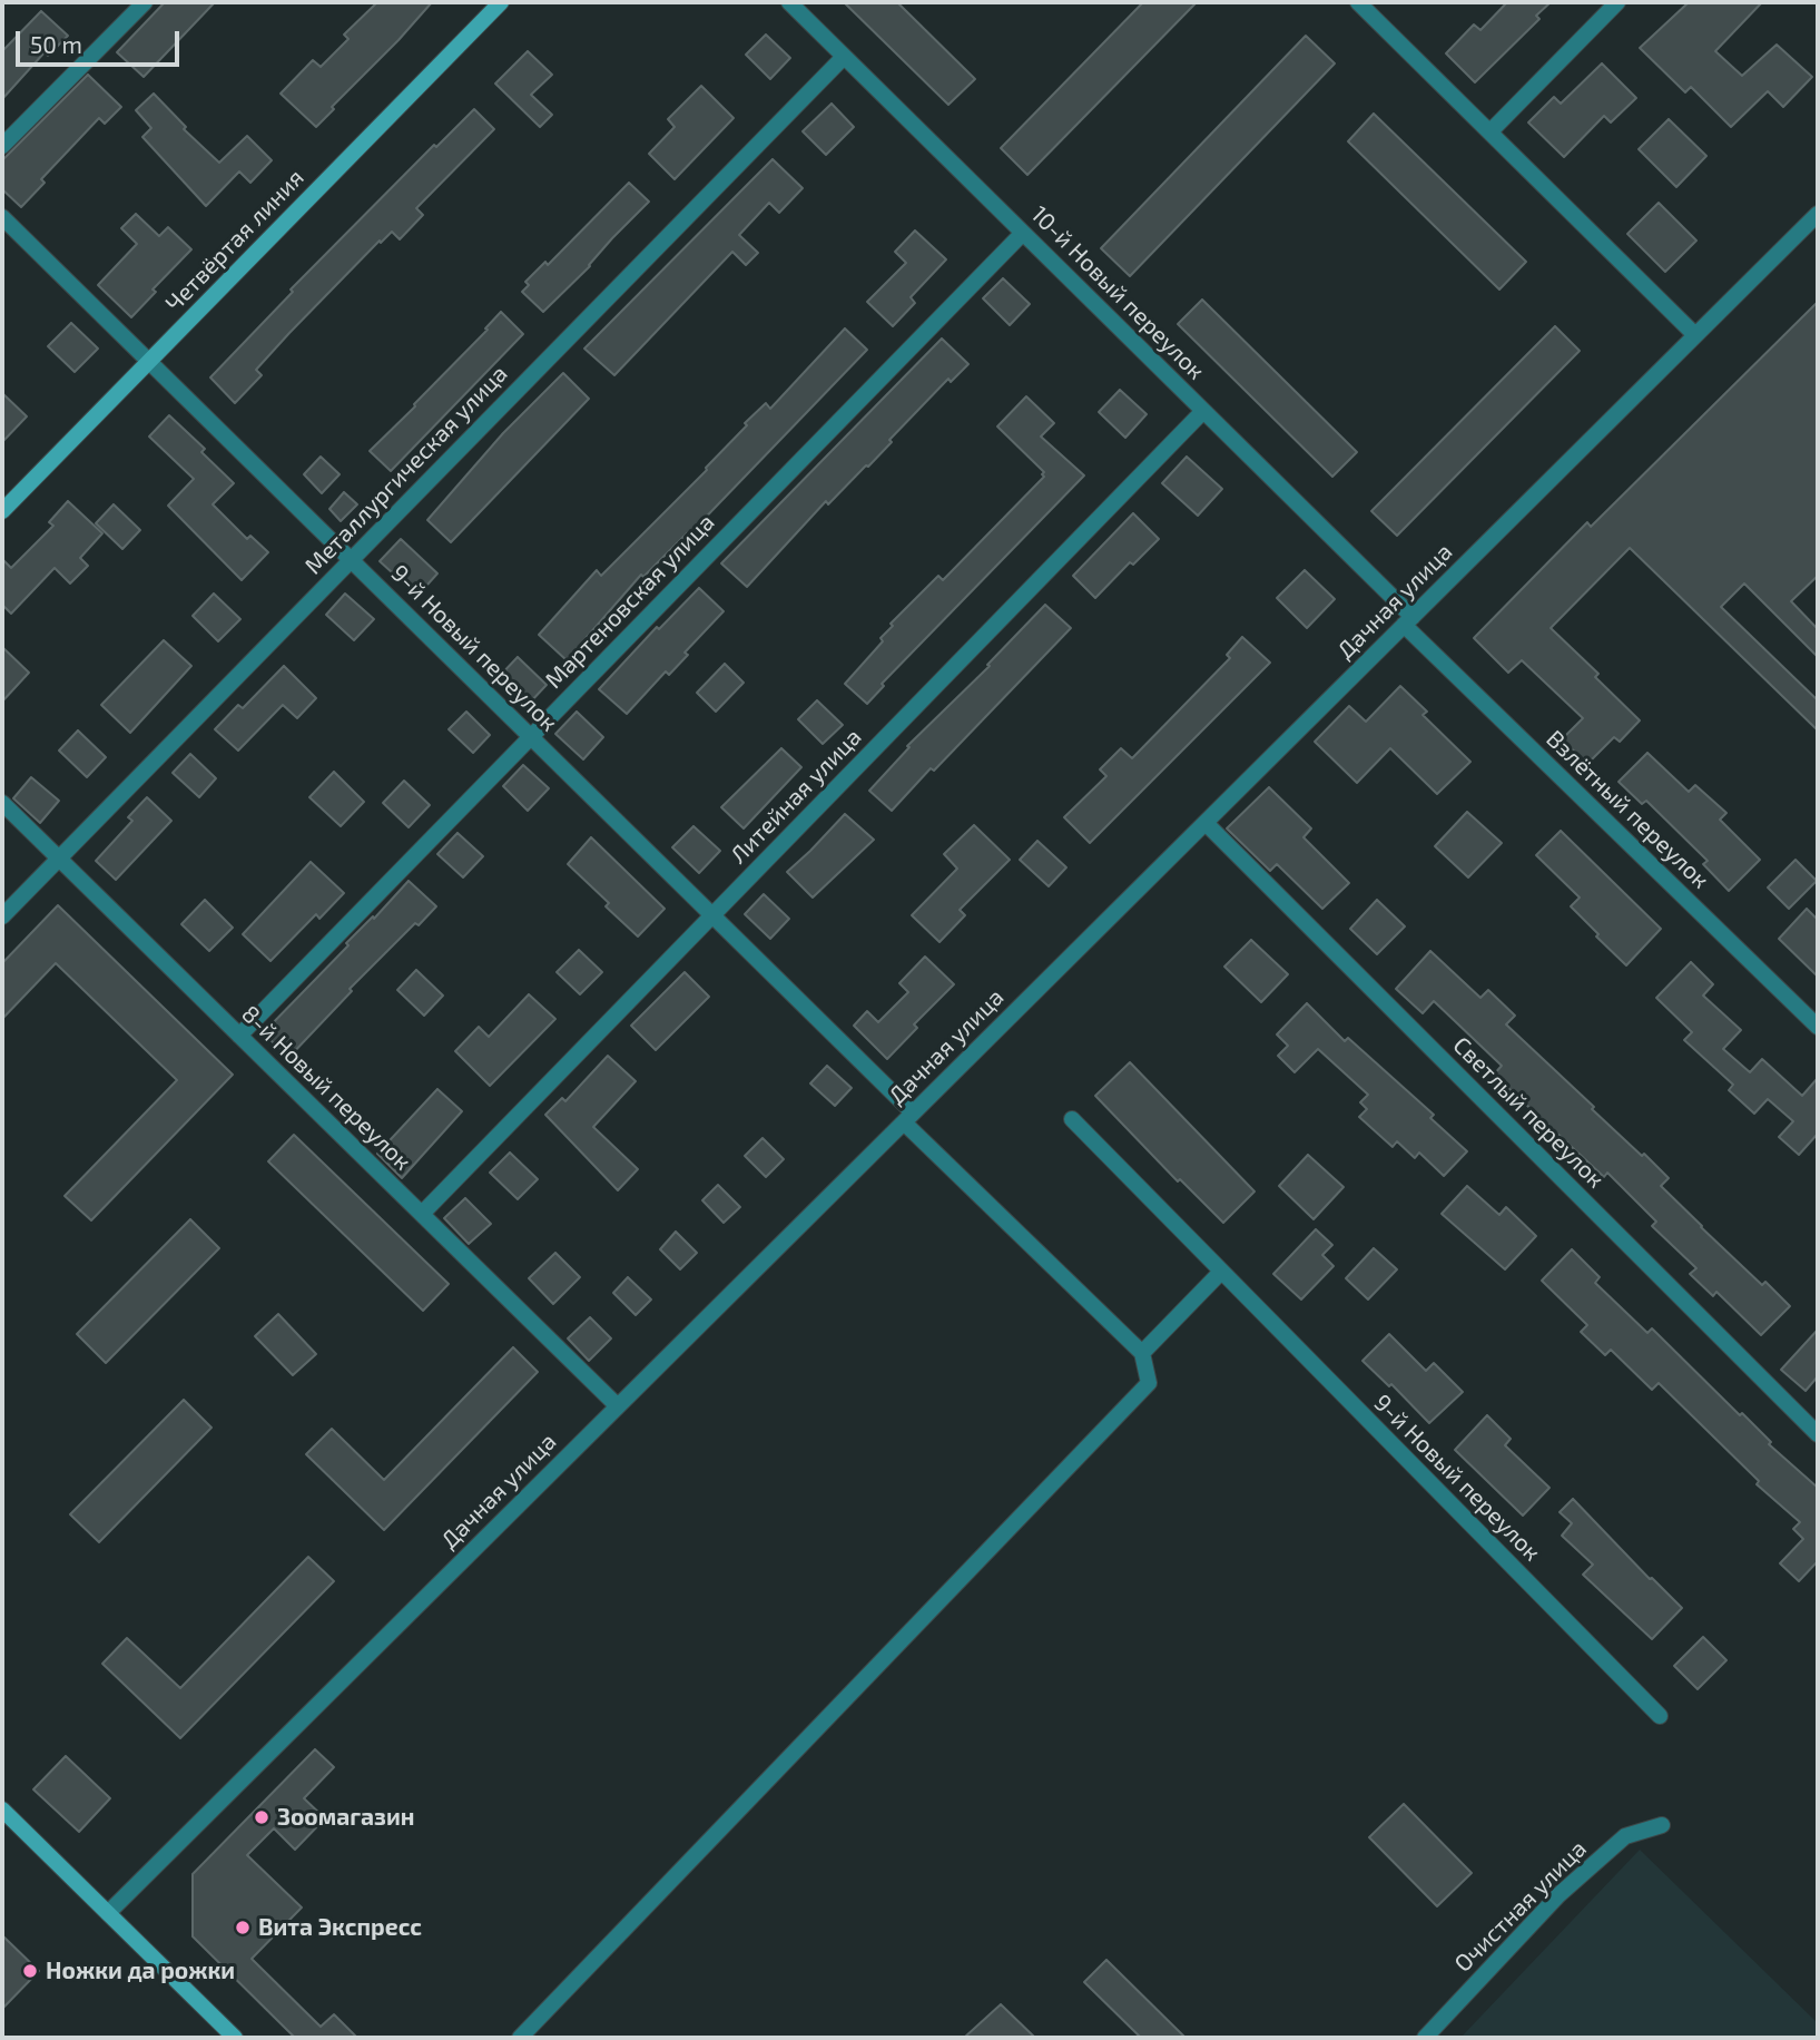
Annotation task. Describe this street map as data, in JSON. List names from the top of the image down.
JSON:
{
  "streets": {
    "street": [
      "Четвёртая линия",
      "10-й Новый переулок",
      "Металлургическая улица",
      "Мартеновская улица",
      "Дачная улица",
      "9-й Новый переулок",
      "Литейная улица",
      "Взлётный переулок",
      "8-й Новый переулок",
      "Светлый переулок",
      "Очистная улица"
    ]
  },
  "crossings": [
    ["Четвёртая линия", "9-й Новый переулок"],
    ["10-й Новый переулок", "Металлургическая улица"],
    ["10-й Новый переулок", "Мартеновская улица"],
    ["10-й Новый переулок", "Дачная улица"],
    ["10-й Новый переулок", "Литейная улица"],
    ["10-й Новый переулок", "Взлётный переулок"],
    ["Металлургическая улица", "9-й Новый переулок"],
    ["Металлургическая улица", "8-й Новый переулок"],
    ["Мартеновская улица", "9-й Новый переулок"],
    ["Мартеновская улица", "8-й Новый переулок"],
    ["Дачная улица", "9-й Новый переулок"],
    ["Дачная улица", "Взлётный переулок"],
    ["Дачная улица", "8-й Новый переулок"],
    ["Дачная улица", "Светлый переулок"],
    ["9-й Новый переулок", "Литейная улица"],
    ["Литейная улица", "8-й Новый переулок"]
  ],
  "places": ["Зоомагазин", "Вита Экспресс", "Ножки да рожки"],
  "scale_bar": "50 m"
}
